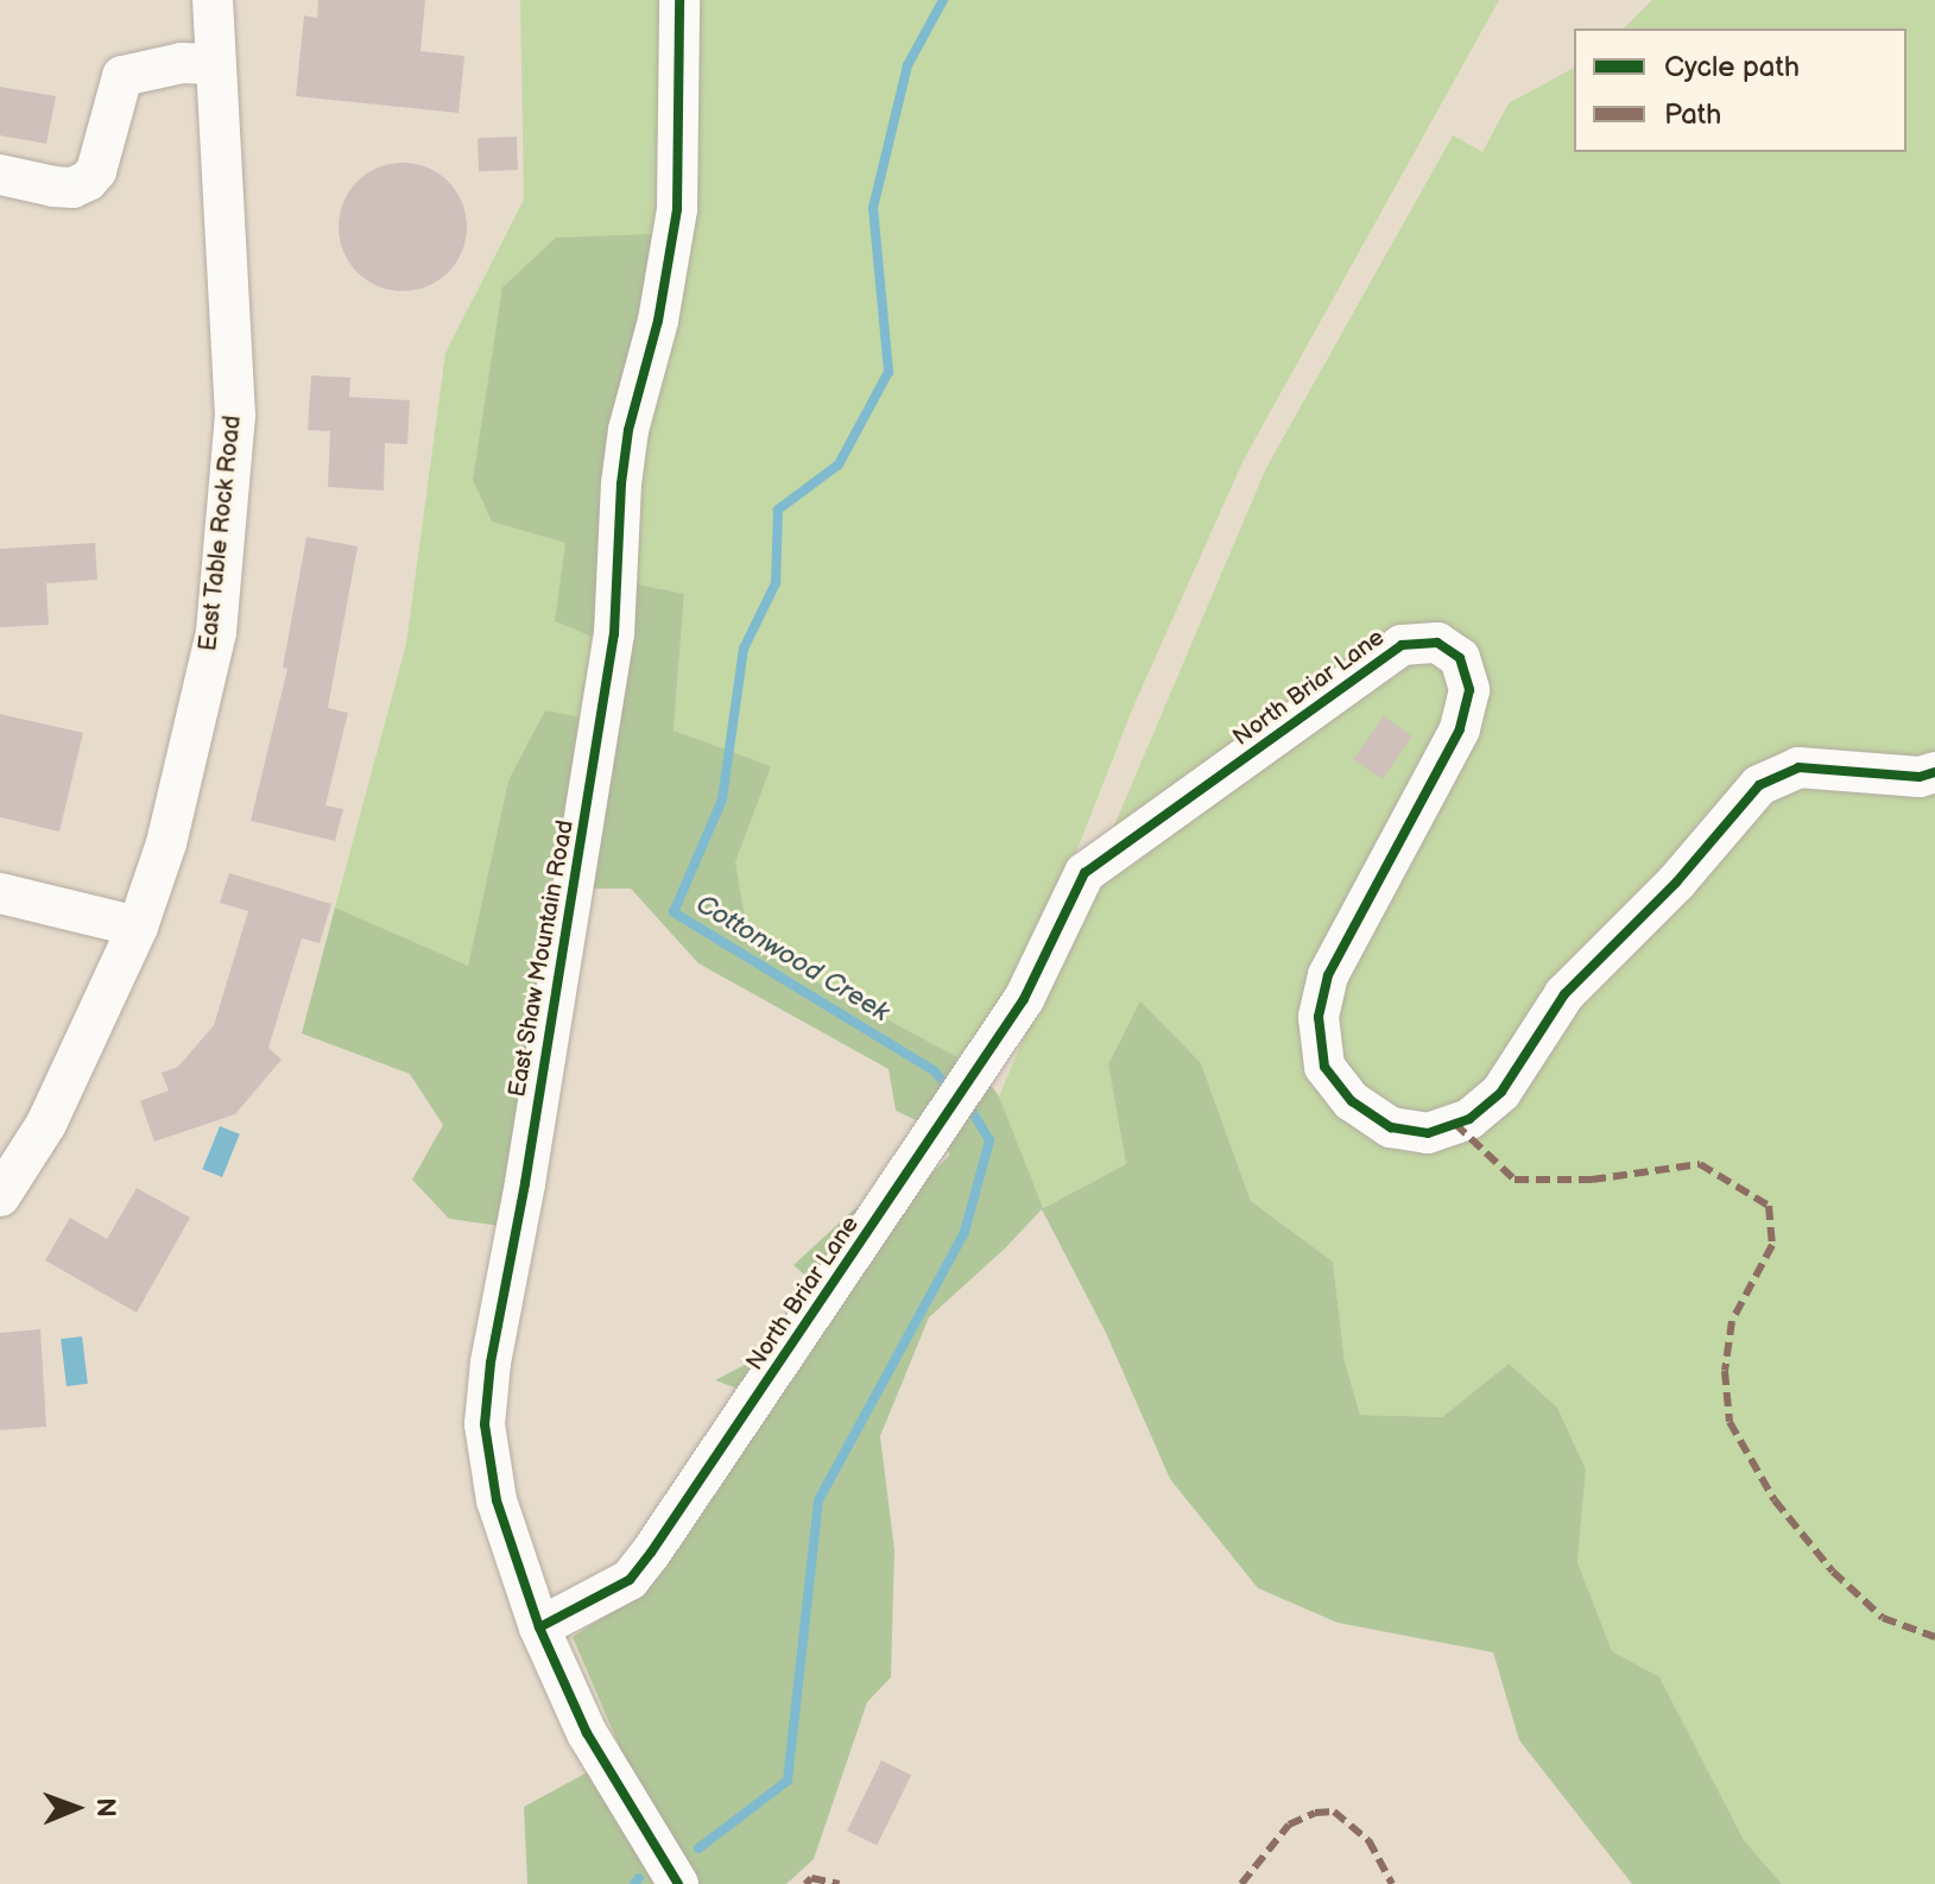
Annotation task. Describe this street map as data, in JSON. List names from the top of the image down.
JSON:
{
  "streets": {
    "street": ["East Table Rock Road", "North Briar Lane", "East Shaw Mountain Road"]
  },
  "crossings": [
    ["North Briar Lane", "East Shaw Mountain Road"]
  ],
  "water": ["Cottonwood Creek"],
  "legend": ["Cycle path", "Path"],
  "north": "right"
}
